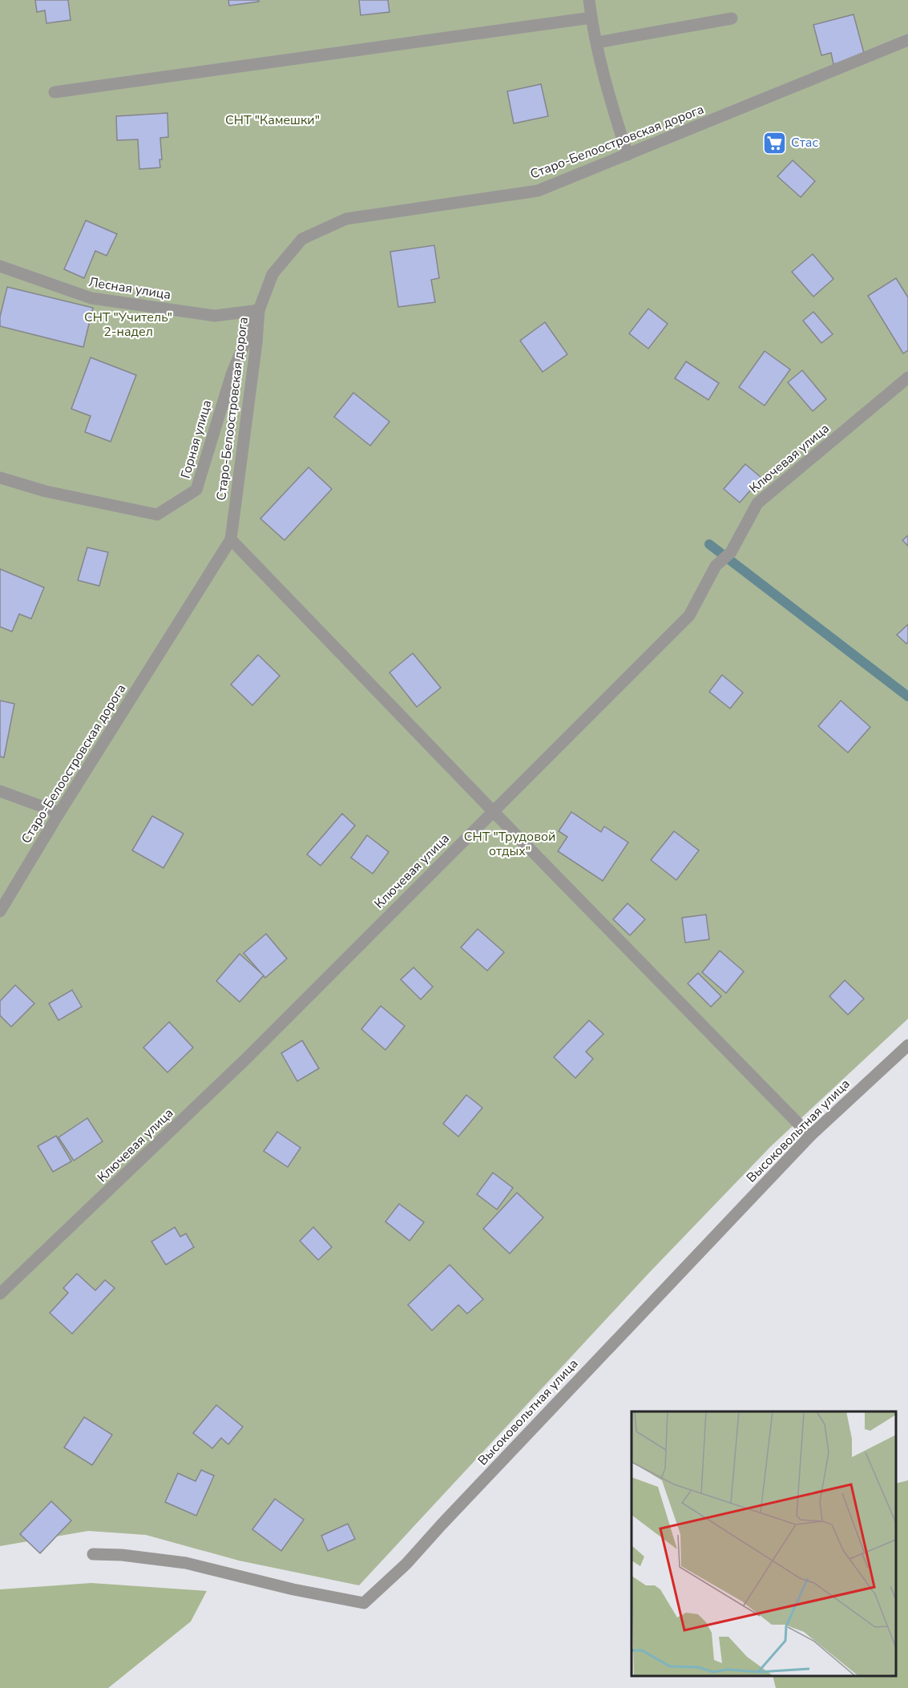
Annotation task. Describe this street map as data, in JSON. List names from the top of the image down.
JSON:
{
  "streets": {
    "street": [
      "Старо-Белоостровская дорога",
      "Лесная улица",
      "Горная улица",
      "Ключевая улица",
      "Высоковольтная улица"
    ]
  },
  "crossings": [
    ["Старо-Белоостровская дорога", "Лесная улица"],
    ["Старо-Белоостровская дорога", "Горная улица"],
    ["Лесная улица", "Горная улица"]
  ],
  "parks": ["СНТ \"Камешки\"", "СНТ \"Учитель\" 2-надел", "СНТ \"Трудовой отдых\""],
  "places": {
    "supermarket": ["Стас"]
  }
}
